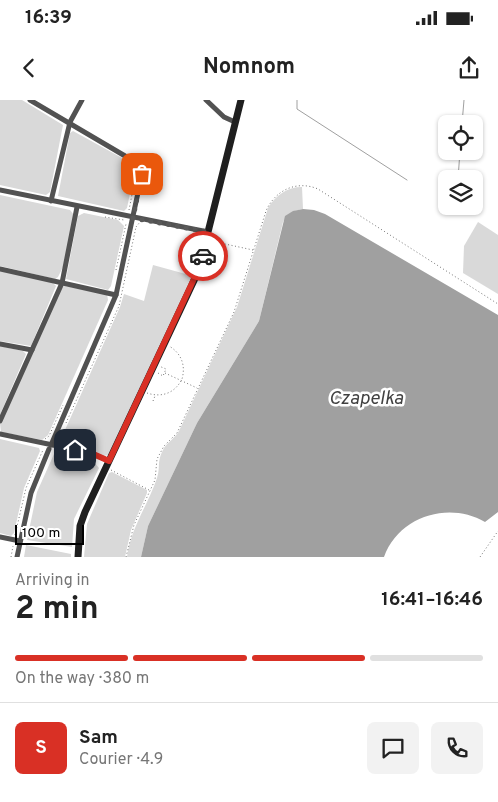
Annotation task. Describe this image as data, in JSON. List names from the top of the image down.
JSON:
{
  "water": ["Czapelka"],
  "scale_bar": "100 m",
  "page": {
    "status": "16:39",
    "header": "Nomnom",
    "scale": "100 m",
    "heading": ["2 min", "Arriving in", "16:41–16:46"],
    "panel": ["Sam", "Courier · 4.9"],
    "bar": "On the way · 380 m",
    "round": "S"
  }
}
